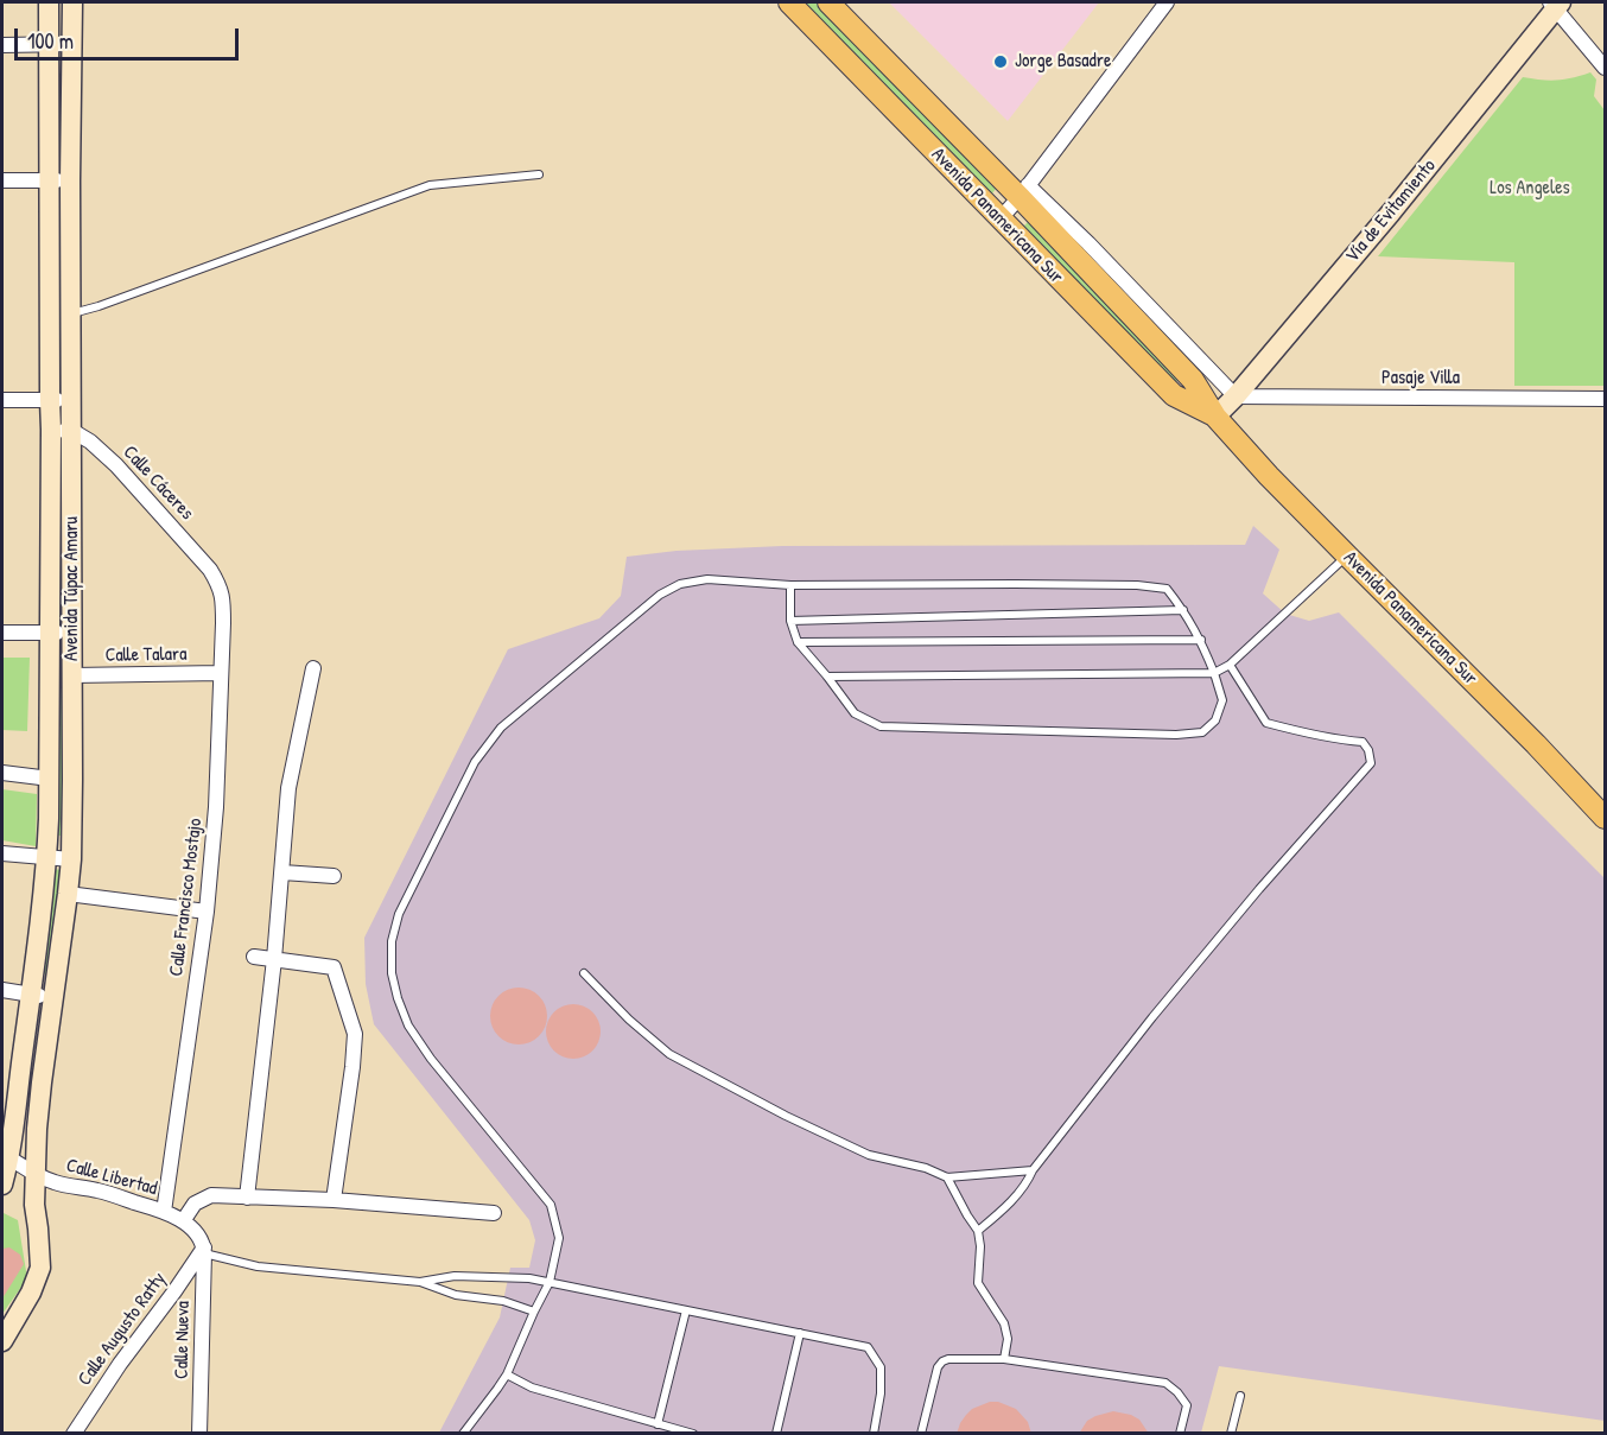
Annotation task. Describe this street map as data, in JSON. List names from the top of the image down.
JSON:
{
  "streets": {
    "main road": ["Avenida Panamericana Sur"],
    "street": [
      "Vía de Evitamiento",
      "Pasaje Villa",
      "Calle Cáceres",
      "Avenida Túpac Amaru",
      "Calle Talara",
      "Calle Francisco Mostajo",
      "Calle Libertad",
      "Calle Augusto Ratty",
      "Calle Nueva"
    ]
  },
  "crossings": [
    ["Vía de Evitamiento", "Avenida Panamericana Sur"],
    ["Vía de Evitamiento", "Pasaje Villa"],
    ["Avenida Panamericana Sur", "Pasaje Villa"],
    ["Calle Cáceres", "Avenida Túpac Amaru"],
    ["Calle Cáceres", "Calle Francisco Mostajo"],
    ["Avenida Túpac Amaru", "Calle Talara"],
    ["Avenida Túpac Amaru", "Calle Libertad"],
    ["Calle Talara", "Calle Francisco Mostajo"],
    ["Calle Francisco Mostajo", "Calle Libertad"],
    ["Calle Libertad", "Calle Augusto Ratty"],
    ["Calle Libertad", "Calle Nueva"],
    ["Calle Augusto Ratty", "Calle Nueva"]
  ],
  "parks": ["Los Angeles"],
  "places": ["Jorge Basadre"],
  "scale_bar": "100 m"
}
